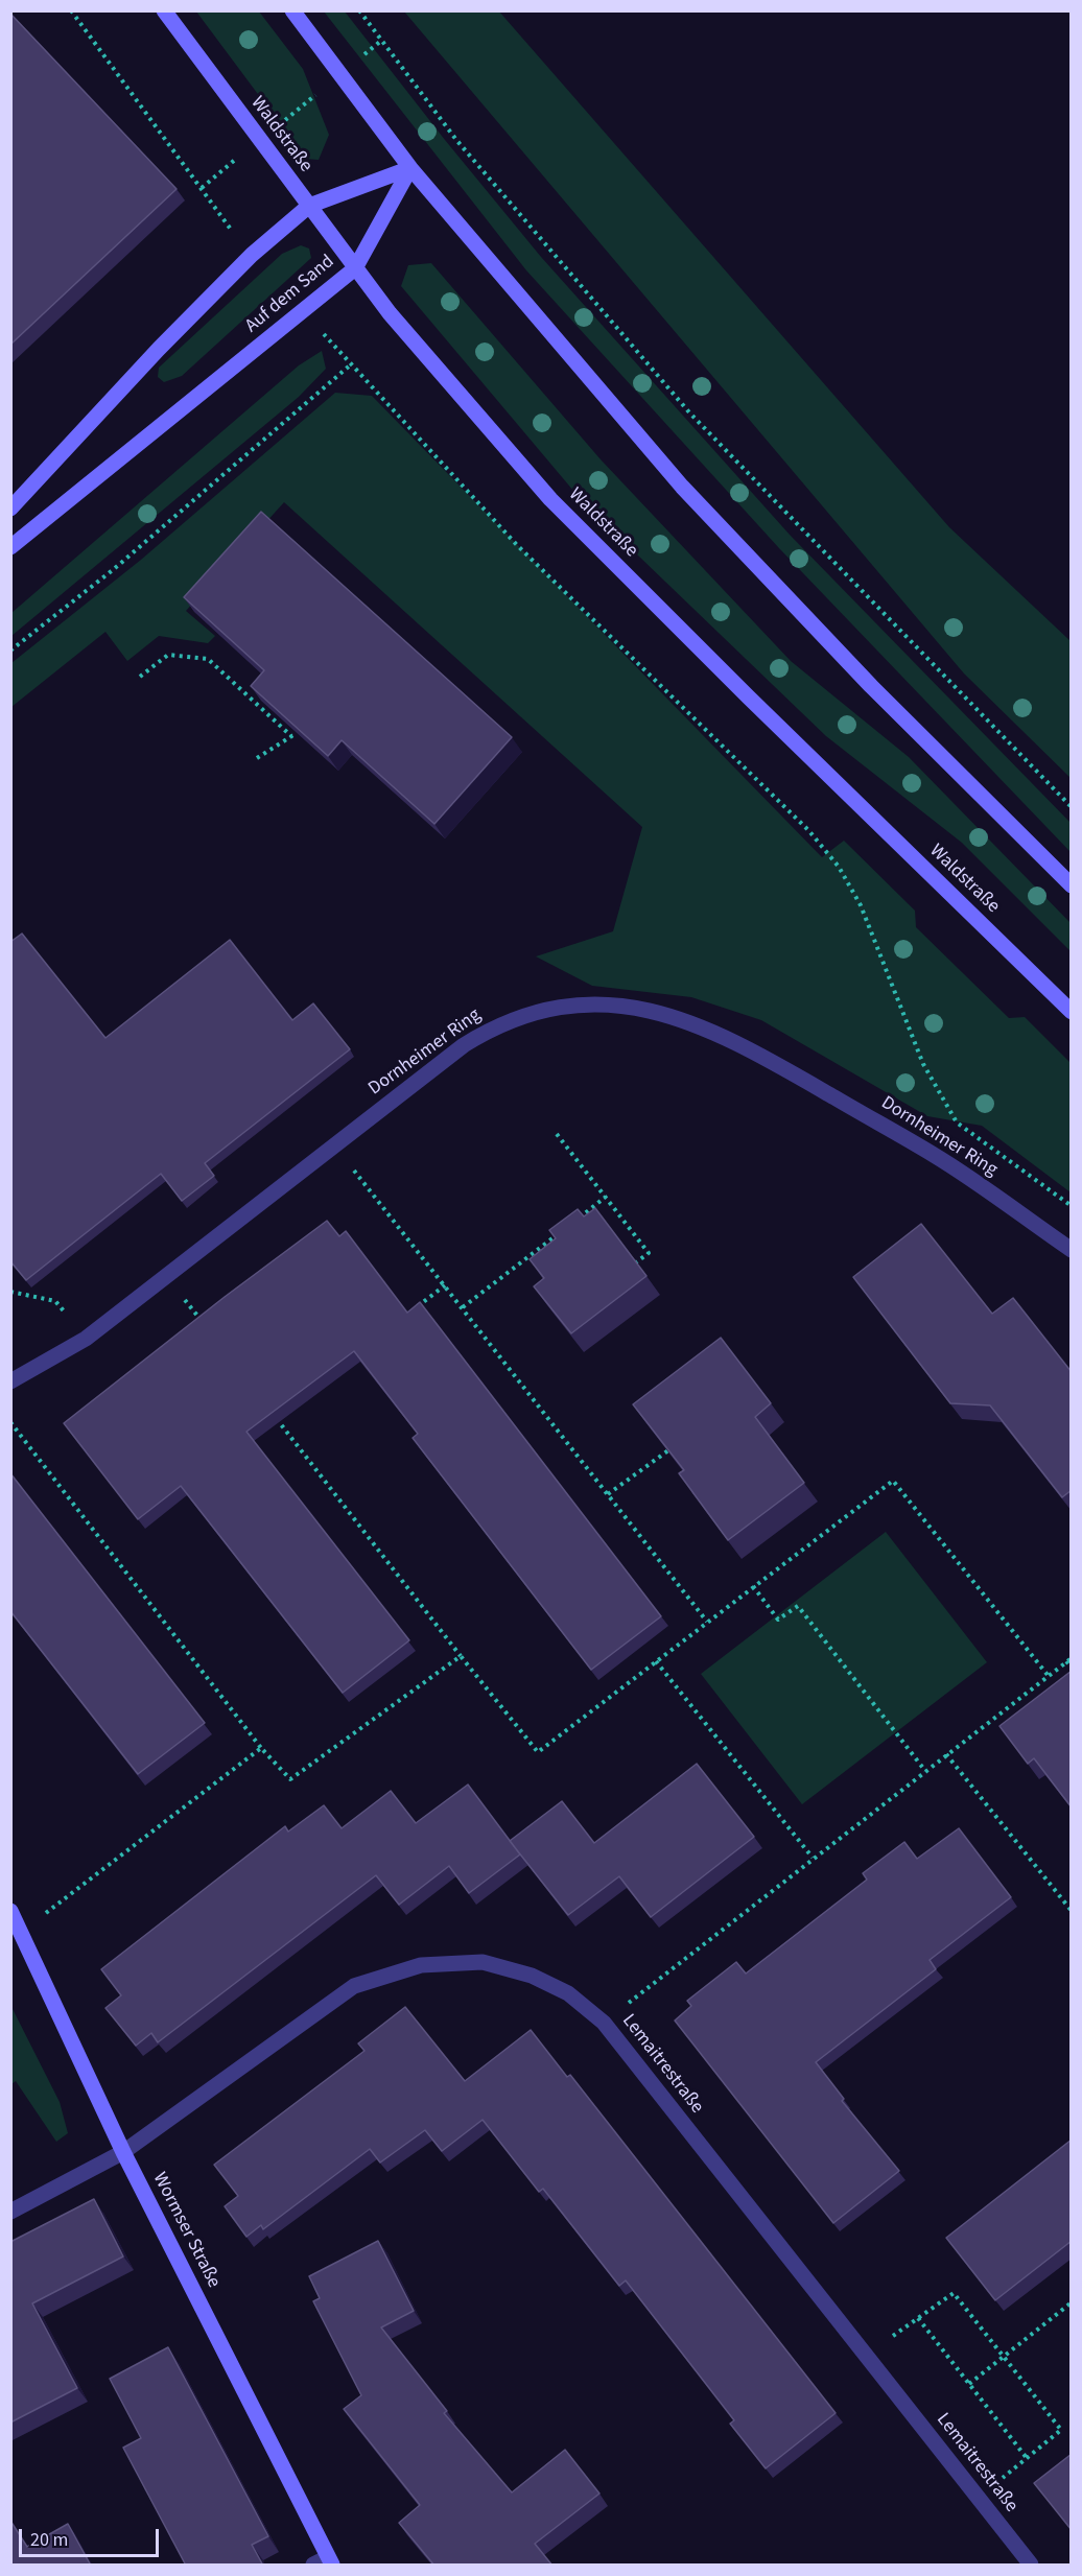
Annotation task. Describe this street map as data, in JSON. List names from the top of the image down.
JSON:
{
  "streets": {
    "main road": ["Waldstraße", "Auf dem Sand", "Wormser Straße"],
    "street": ["Dornheimer Ring", "Lemaitrestraße"]
  },
  "crossings": [
    ["Waldstraße", "Auf dem Sand"],
    ["Lemaitrestraße", "Wormser Straße"]
  ],
  "scale_bar": "20 m"
}
